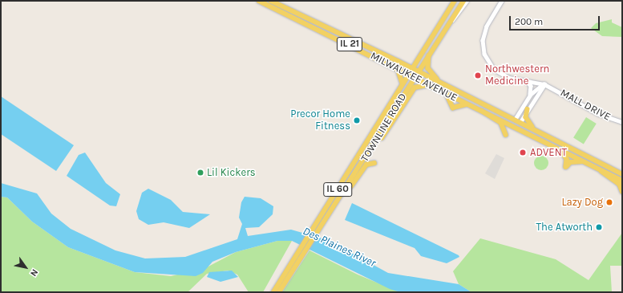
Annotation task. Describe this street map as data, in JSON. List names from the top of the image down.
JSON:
{
  "streets": {
    "main road": [
      "IL 21",
      "MILWAUKEE AVENUE",
      "TOWNLINE ROAD",
      "IL 60"
    ],
    "street": ["MALL DRIVE"]
  },
  "crossings": [
    ["IL 21", "MILWAUKEE AVENUE"],
    ["MILWAUKEE AVENUE", "TOWNLINE ROAD"],
    ["TOWNLINE ROAD", "IL 60"]
  ],
  "water": ["Des Plaines River"],
  "places": [
    "Northwestern Medicine",
    "Precor Home Fitness",
    "ADVENT",
    "Lil Kickers",
    "Lazy Dog",
    "The Atworth"
  ],
  "scale_bar": "200 m",
  "north": "bottom right"
}
